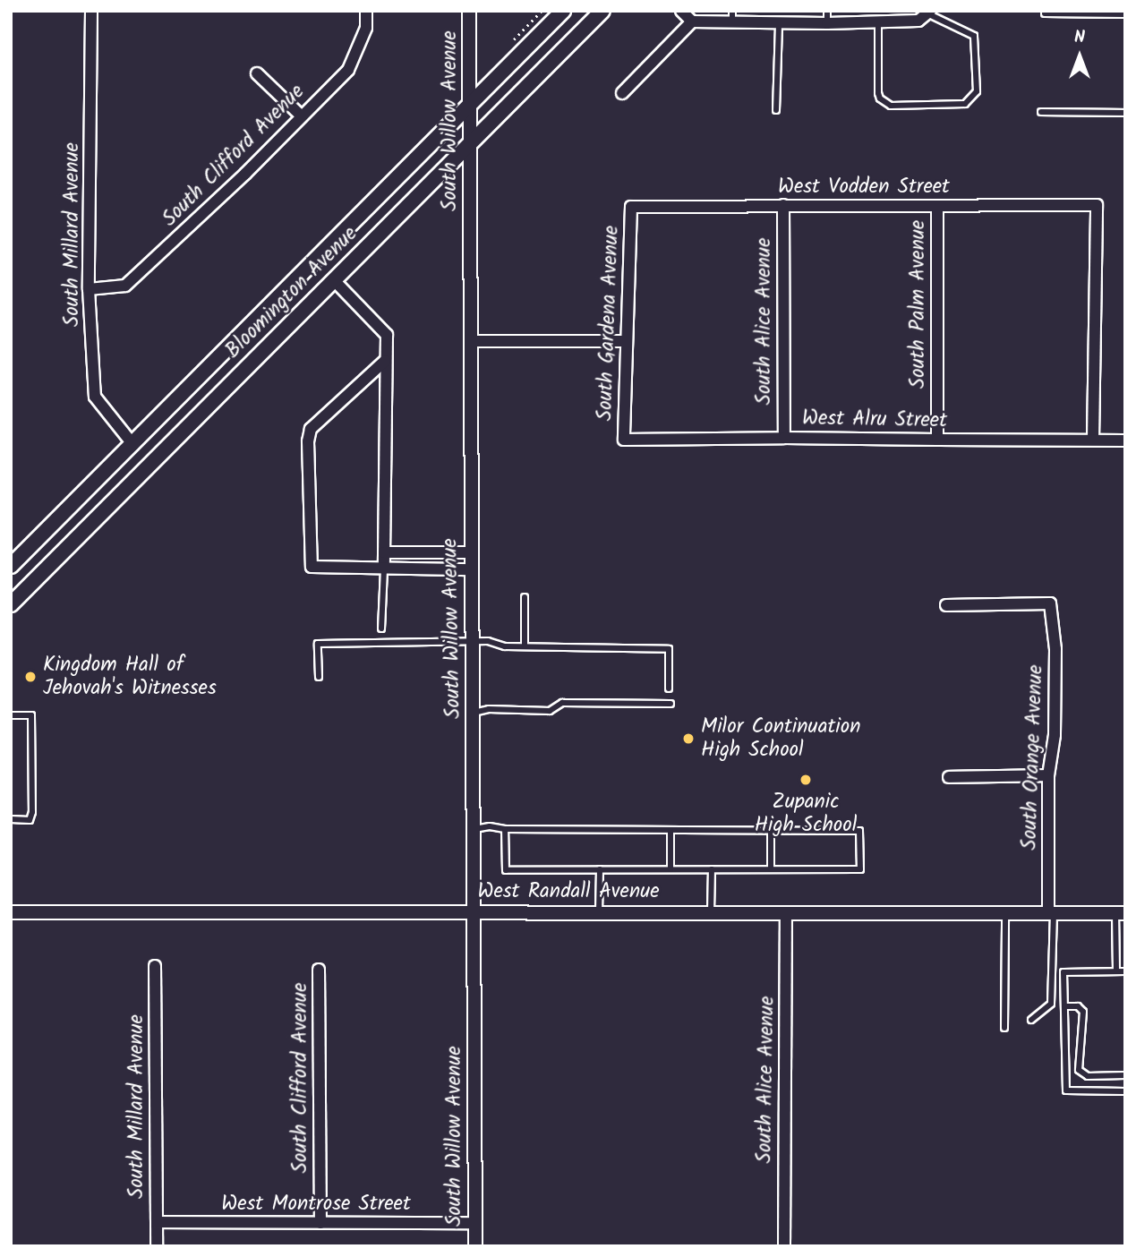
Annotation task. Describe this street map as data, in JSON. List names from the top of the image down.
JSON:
{
  "streets": {
    "main road": ["Bloomington Avenue"],
    "street": [
      "South Willow Avenue",
      "South Clifford Avenue",
      "West Vodden Street",
      "South Millard Avenue",
      "South Palm Avenue",
      "South Alice Avenue",
      "South Gardena Avenue",
      "West Alru Street",
      "South Orange Avenue",
      "West Randall Avenue",
      "West Montrose Street"
    ]
  },
  "crossings": [
    ["South Willow Avenue", "Bloomington Avenue"],
    ["South Willow Avenue", "West Randall Avenue"],
    ["South Willow Avenue", "West Montrose Street"],
    ["South Clifford Avenue", "South Millard Avenue"],
    ["South Clifford Avenue", "West Montrose Street"],
    ["West Vodden Street", "South Palm Avenue"],
    ["West Vodden Street", "South Alice Avenue"],
    ["West Vodden Street", "South Gardena Avenue"],
    ["West Vodden Street", "West Alru Street"],
    ["South Millard Avenue", "Bloomington Avenue"],
    ["South Millard Avenue", "West Montrose Street"],
    ["South Palm Avenue", "West Alru Street"],
    ["South Alice Avenue", "West Alru Street"],
    ["South Alice Avenue", "West Randall Avenue"],
    ["South Gardena Avenue", "West Alru Street"],
    ["South Orange Avenue", "West Randall Avenue"]
  ],
  "places": ["Kingdom Hall of Jehovah's Witnesses", "Milor Continuation High School", "Zupanic High School"],
  "north": "top"
}
